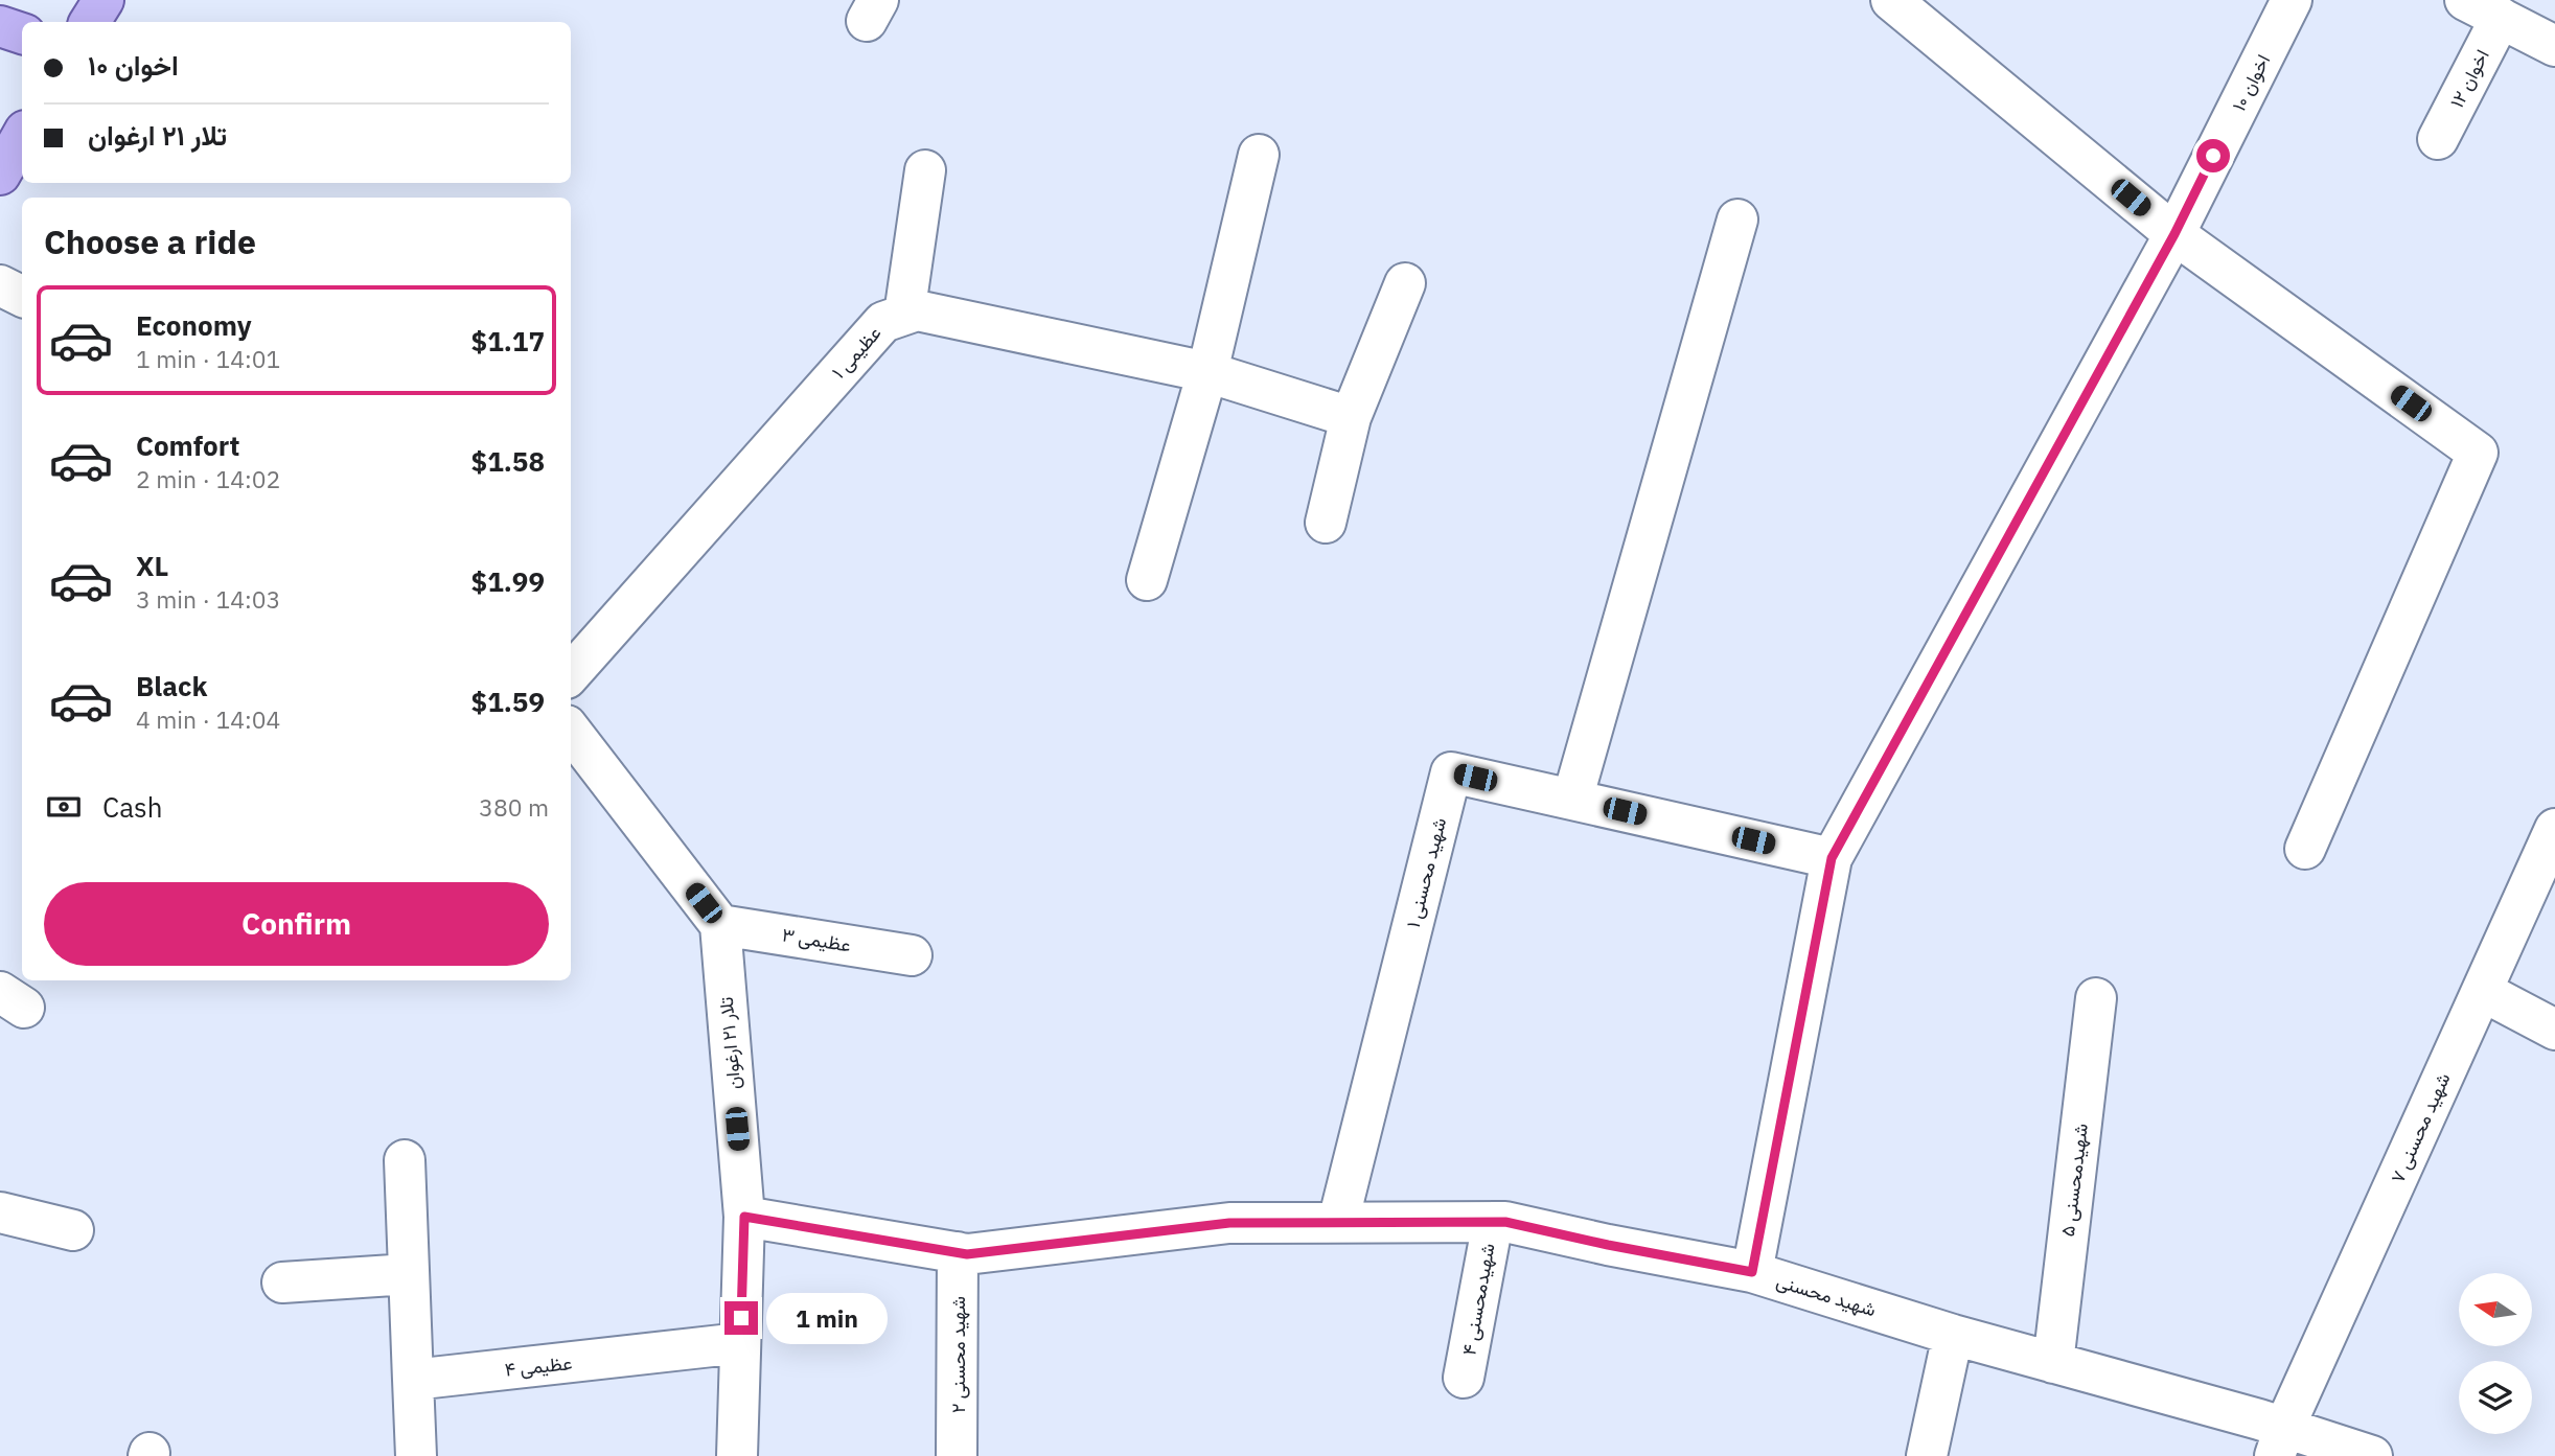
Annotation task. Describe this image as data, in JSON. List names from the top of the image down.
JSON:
{
  "streets": {
    "street": [
      "اخوان ۱۲",
      "اخوان ۱۰",
      "عظیمی ۱",
      "شهید محسنی ۱",
      "عظیمی ۳",
      "تلار ۲۱ ارغوان",
      "شهید محسنی ۷",
      "شهیدمحسنی ۵",
      "شهید محسنی",
      "شهیدمحسنی ۴",
      "شهید محسنی ۲",
      "عظیمی ۴"
    ]
  },
  "crossings": [
    ["اخوان ۱۰", "شهید محسنی ۱"],
    ["اخوان ۱۰", "شهید محسنی"],
    ["شهید محسنی ۱", "شهید محسنی"],
    ["عظیمی ۳", "تلار ۲۱ ارغوان"],
    ["تلار ۲۱ ارغوان", "شهید محسنی"],
    ["تلار ۲۱ ارغوان", "عظیمی ۴"],
    ["شهید محسنی ۷", "شهید محسنی"],
    ["شهیدمحسنی ۵", "شهید محسنی"],
    ["شهید محسنی", "شهیدمحسنی ۴"],
    ["شهید محسنی", "شهید محسنی ۲"]
  ],
  "north": "left",
  "page": {
    "banner": ["اخوان ۱۰", "تلار ۲۱ ارغوان"],
    "heading": "Choose a ride",
    "list": [
      {
        "name": "Economy",
        "note": "1 min · 14:01",
        "value": "$1.17"
      },
      {
        "name": "Comfort",
        "note": "2 min · 14:02",
        "value": "$1.58"
      },
      {
        "name": "XL",
        "note": "3 min · 14:03",
        "value": "$1.99"
      },
      {
        "name": "Black",
        "note": "4 min · 14:04",
        "value": "$1.59"
      }
    ],
    "pay": ["Cash", "380 m"],
    "buttons": "Confirm",
    "bubble": "1 min"
  }
}
